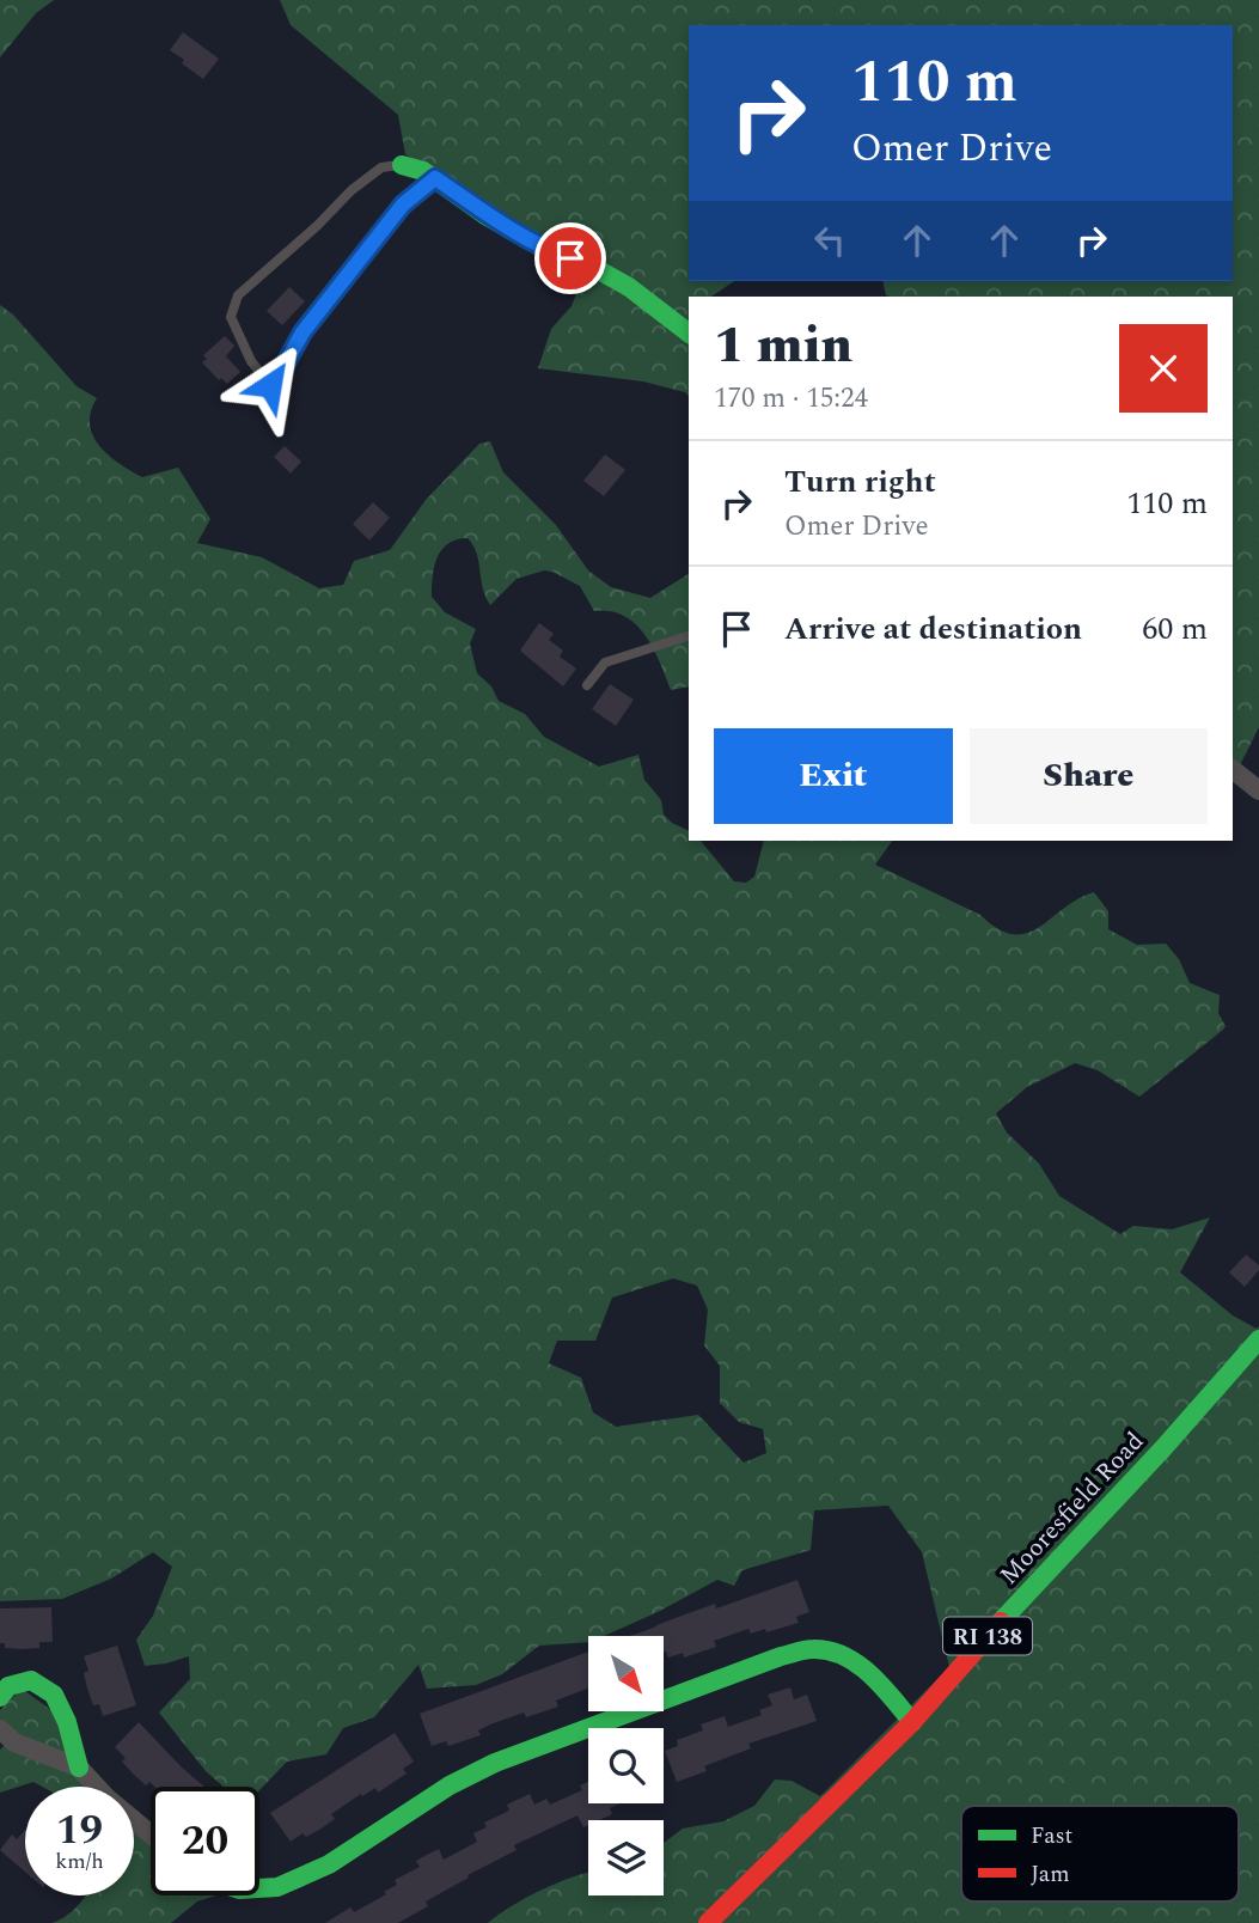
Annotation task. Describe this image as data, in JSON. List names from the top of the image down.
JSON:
{
  "streets": {
    "street": ["Mooresfield Road", "RI 138"]
  },
  "legend": ["Fast", "Jam"],
  "north": "bottom right",
  "page": {
    "turn": ["110 m", "Omer Drive"],
    "heading": ["1 min", "170 m · 15:24"],
    "list": [
      {
        "name": "Turn right",
        "note": "Omer Drive",
        "value": "110 m"
      },
      {
        "name": "Arrive at destination",
        "value": "60 m"
      }
    ],
    "buttons": ["Exit", "Share"],
    "speed": "19 km/h",
    "limit": "20"
  }
}
